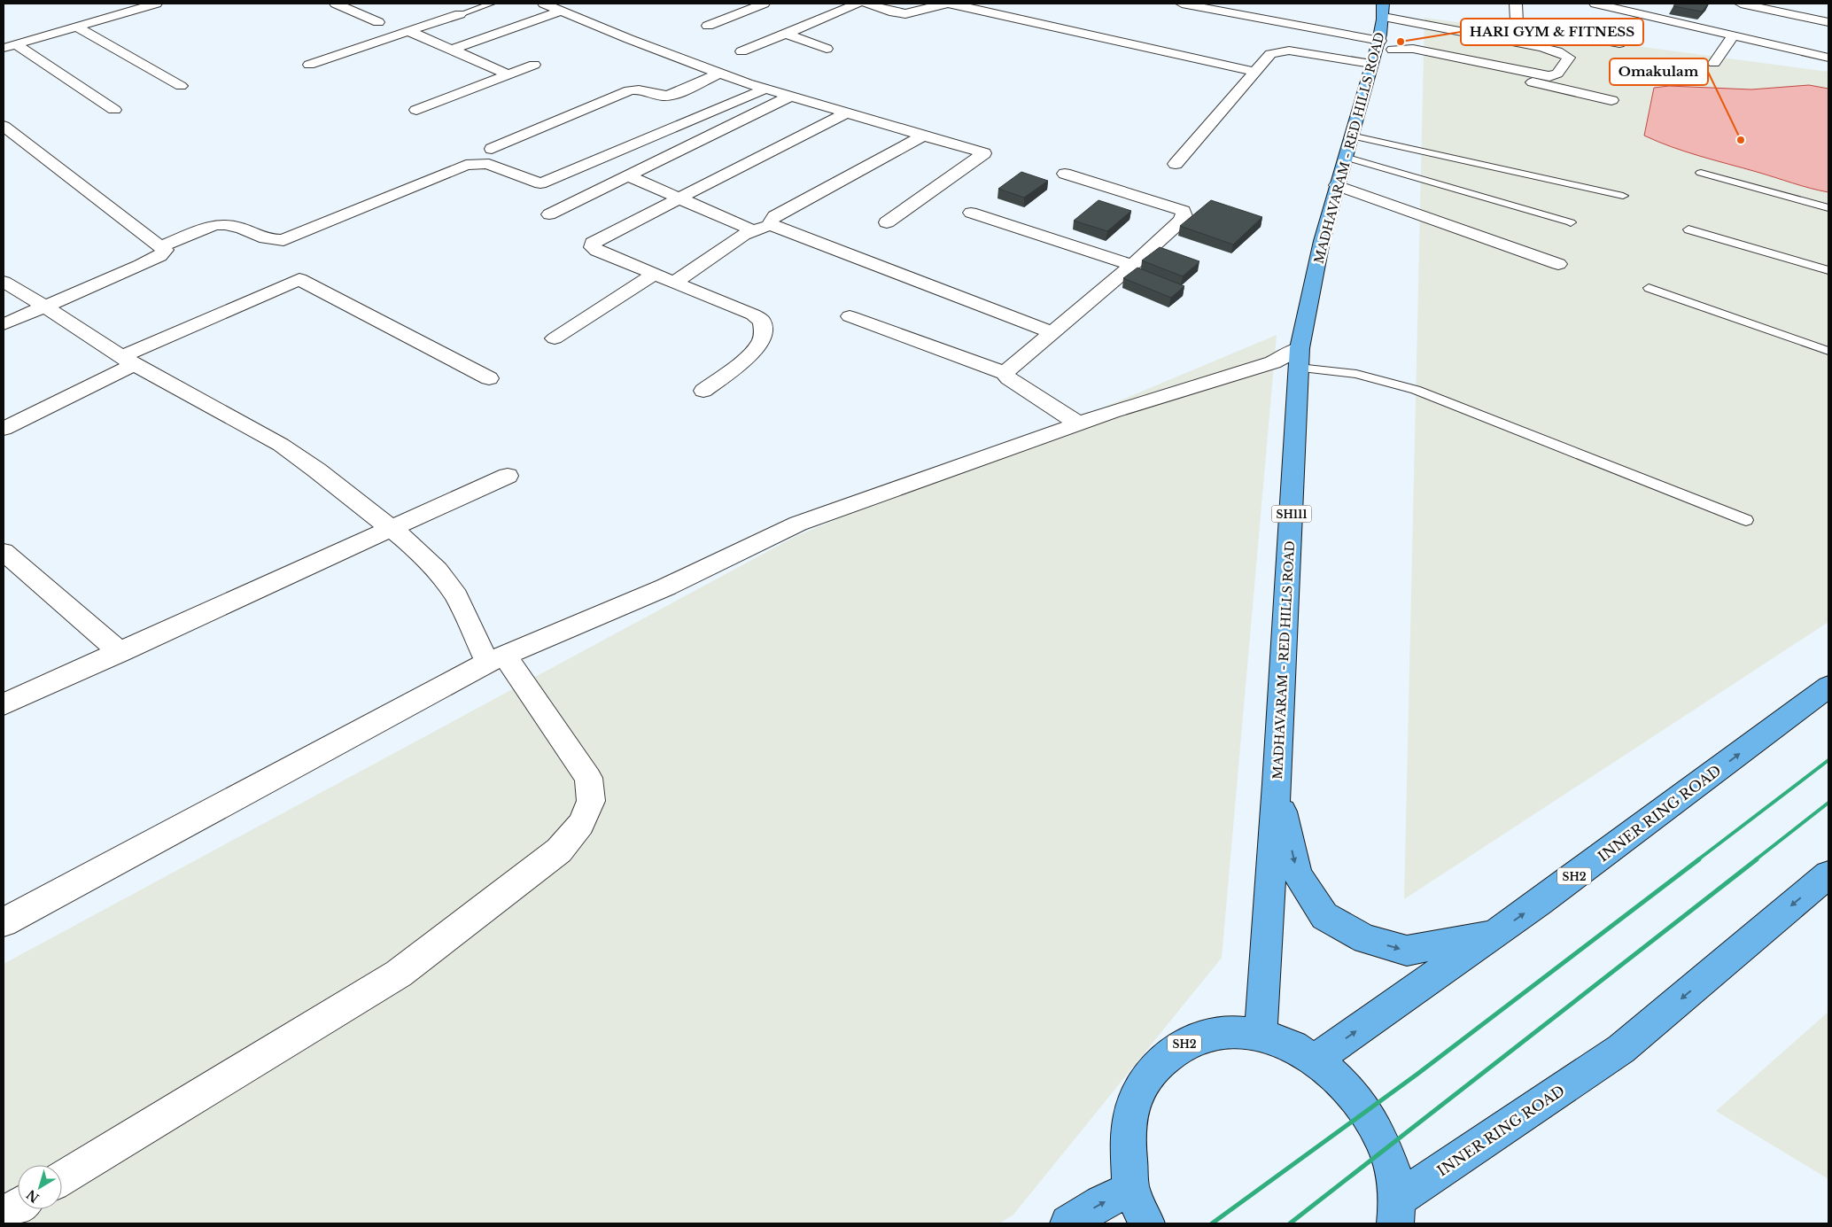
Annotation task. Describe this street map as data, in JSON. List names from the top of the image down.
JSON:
{
  "streets": {
    "main road": [
      "MADHAVARAM - RED HILLS ROAD",
      "SH111",
      "INNER RING ROAD",
      "SH2"
    ]
  },
  "crossings": [
    ["MADHAVARAM - RED HILLS ROAD", "INNER RING ROAD"]
  ],
  "places": ["HARI GYM & FITNESS", "Omakulam"],
  "north": "bottom left"
}
